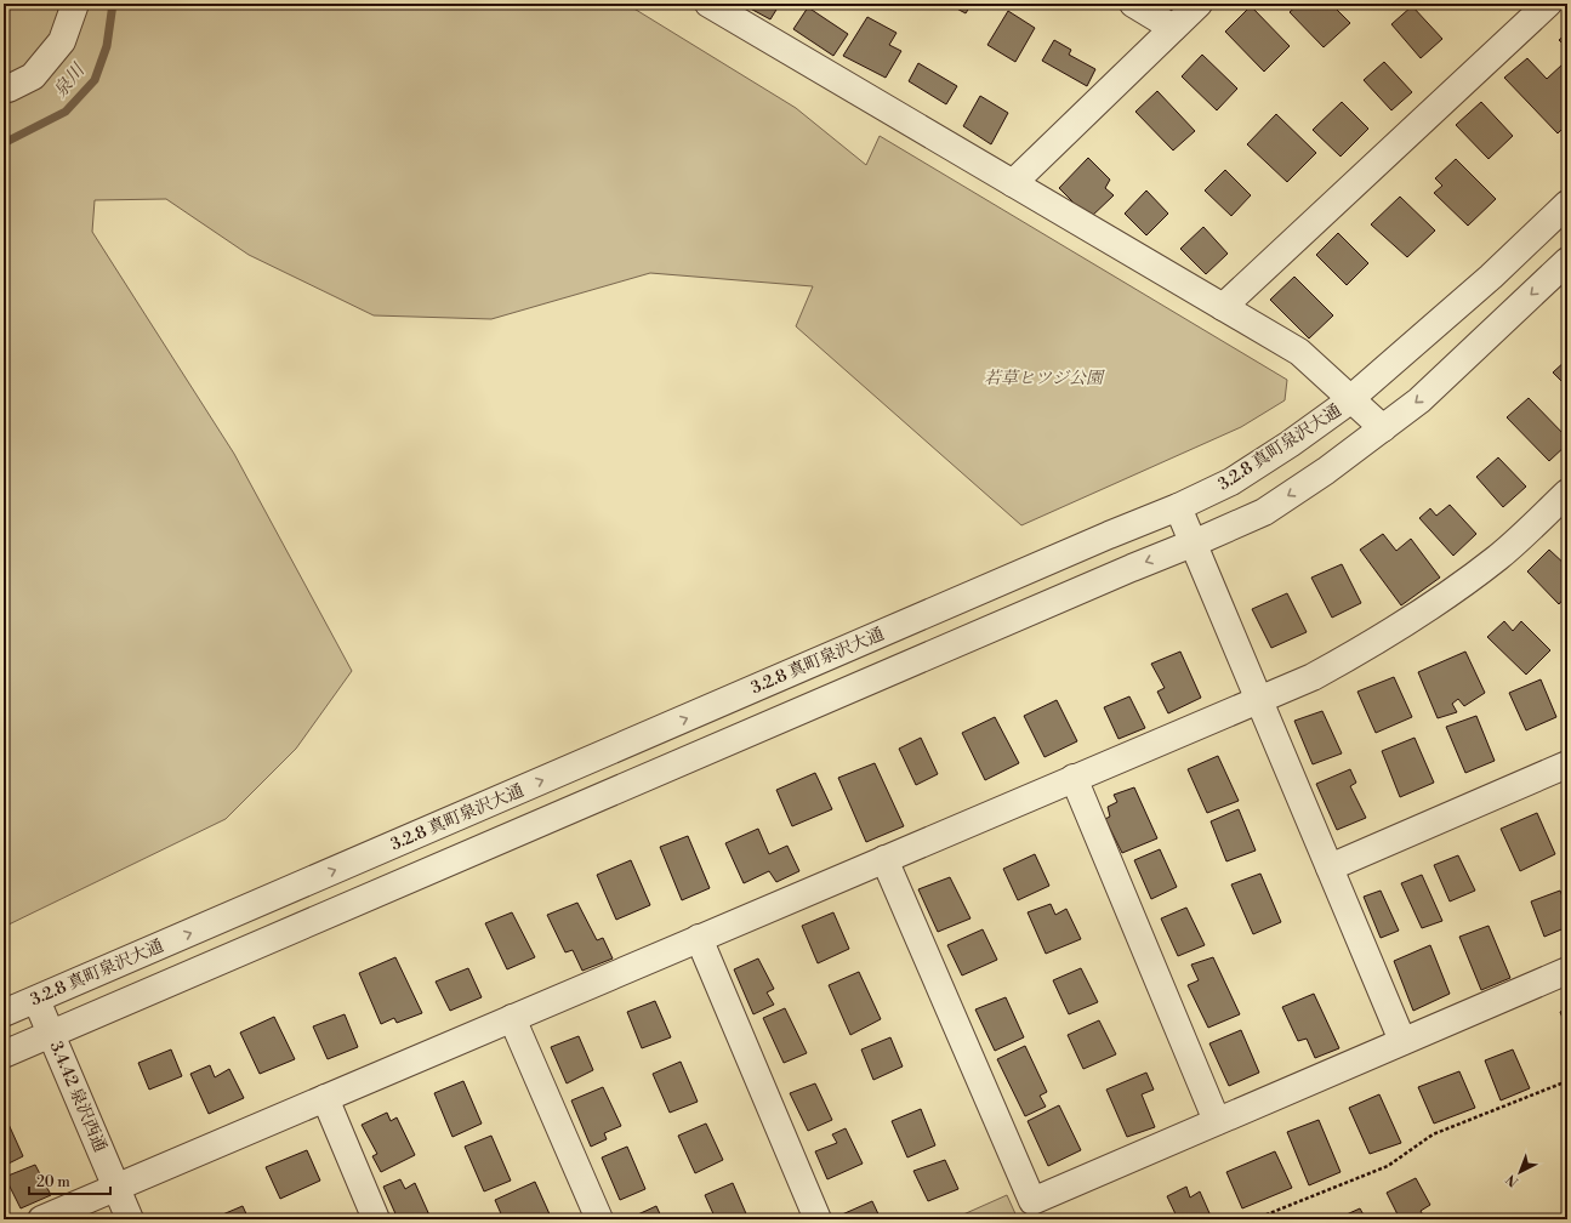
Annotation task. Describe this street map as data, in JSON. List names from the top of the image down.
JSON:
{
  "streets": {
    "street": ["3.2.8 真町泉沢大通", "3.4.42 泉沢西通"]
  },
  "crossings": [
    ["3.2.8 真町泉沢大通", "3.4.42 泉沢西通"]
  ],
  "water": ["泉川"],
  "parks": ["若草ヒツジ公園"],
  "scale_bar": "20 m",
  "north": "bottom left"
}
